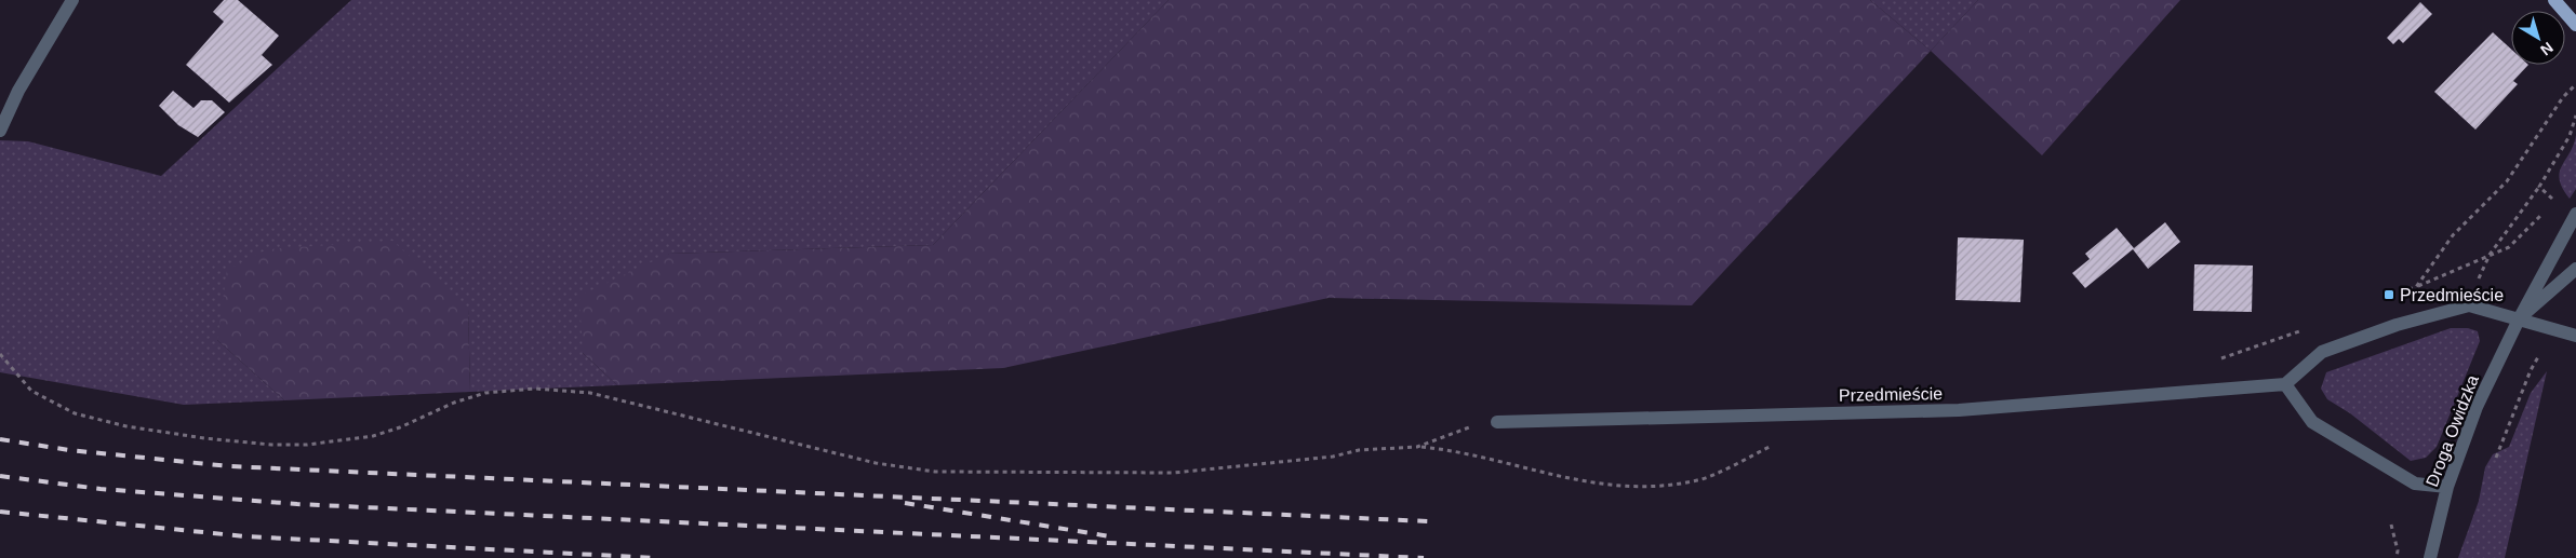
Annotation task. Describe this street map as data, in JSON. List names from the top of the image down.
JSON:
{
  "streets": {
    "street": ["Przedmieście", "Droga Owidzka"]
  },
  "places": {
    "transit": ["Przedmieście"]
  },
  "north": "bottom right"
}
